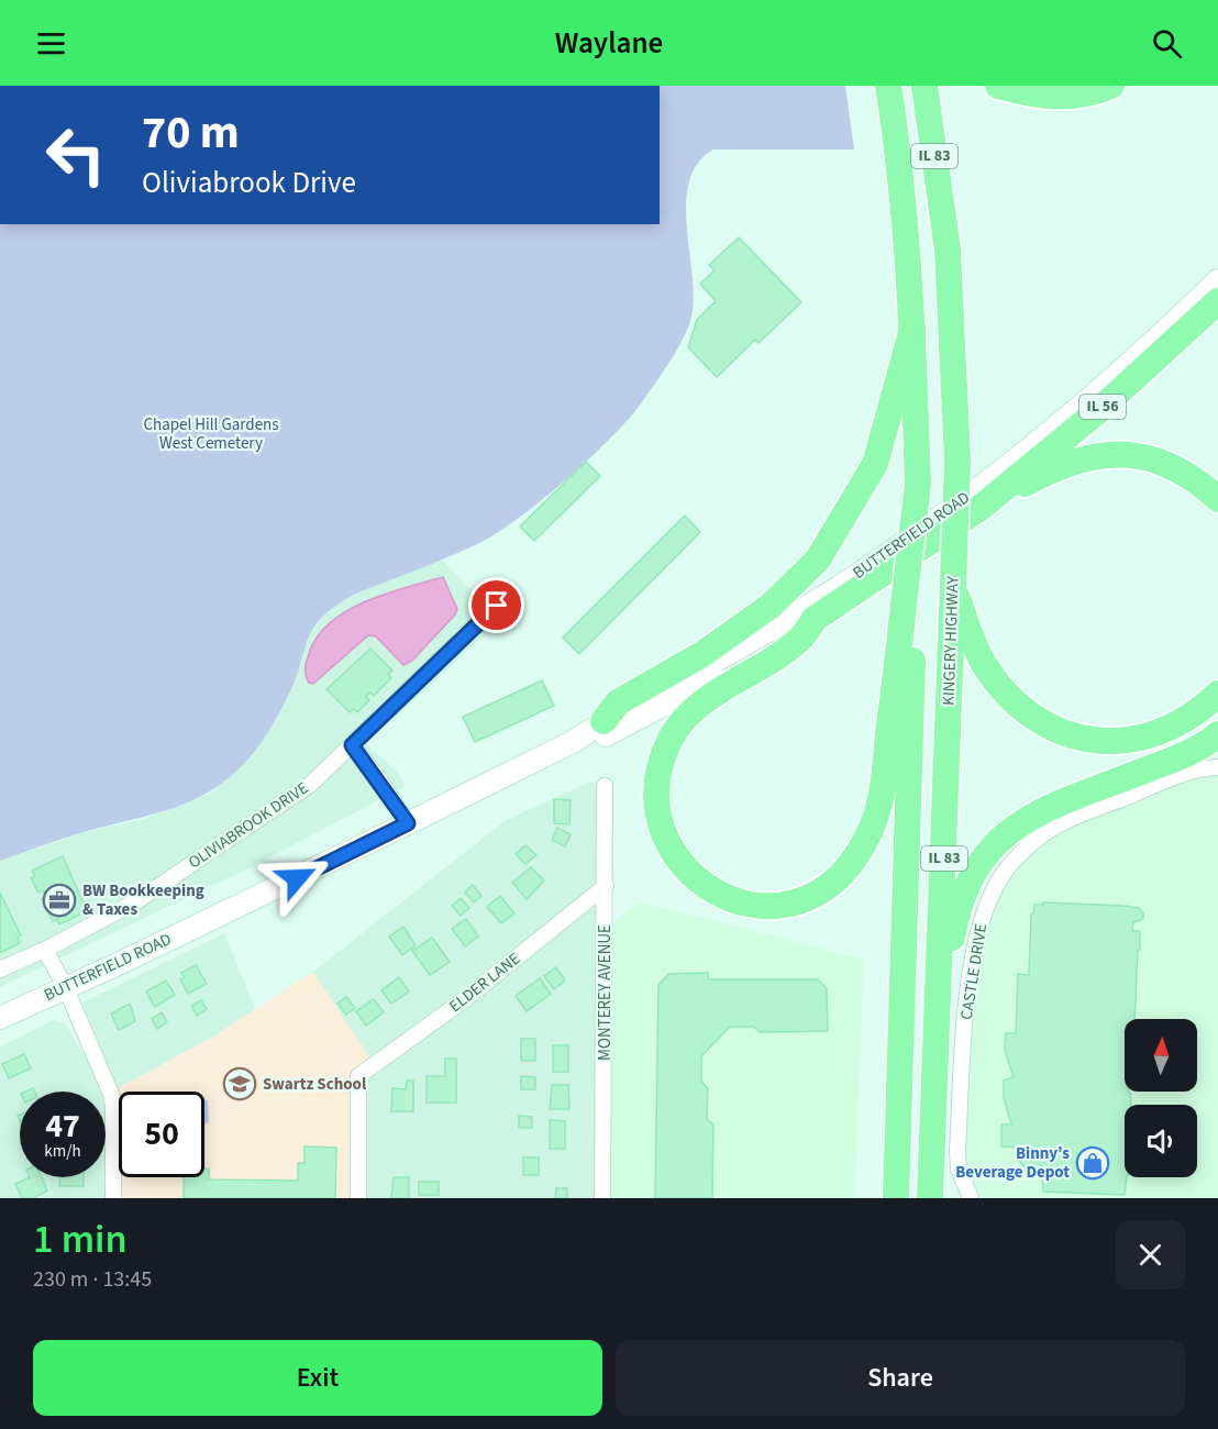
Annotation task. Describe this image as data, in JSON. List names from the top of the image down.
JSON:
{
  "streets": {
    "highway": [
      "IL 83",
      "IL 56",
      "BUTTERFIELD ROAD",
      "KINGERY HIGHWAY"
    ],
    "street": [
      "OLIVIABROOK DRIVE",
      "CASTLE DRIVE",
      "ELDER LANE",
      "MONTEREY AVENUE"
    ]
  },
  "crossings": [
    ["ELDER LANE", "MONTEREY AVENUE"]
  ],
  "parks": ["Chapel Hill Gardens West Cemetery"],
  "places": {
    "office": ["BW Bookkeeping & Taxes"],
    "school or university": ["Swartz School"],
    "shop": ["Binny's Beverage Depot"]
  },
  "north": "top",
  "page": {
    "header": "Waylane",
    "turn": ["70 m", "Oliviabrook Drive"],
    "speed": "47 km/h",
    "limit": "50",
    "heading": ["1 min", "230 m · 13:45"],
    "buttons": ["Exit", "Share"]
  }
}
